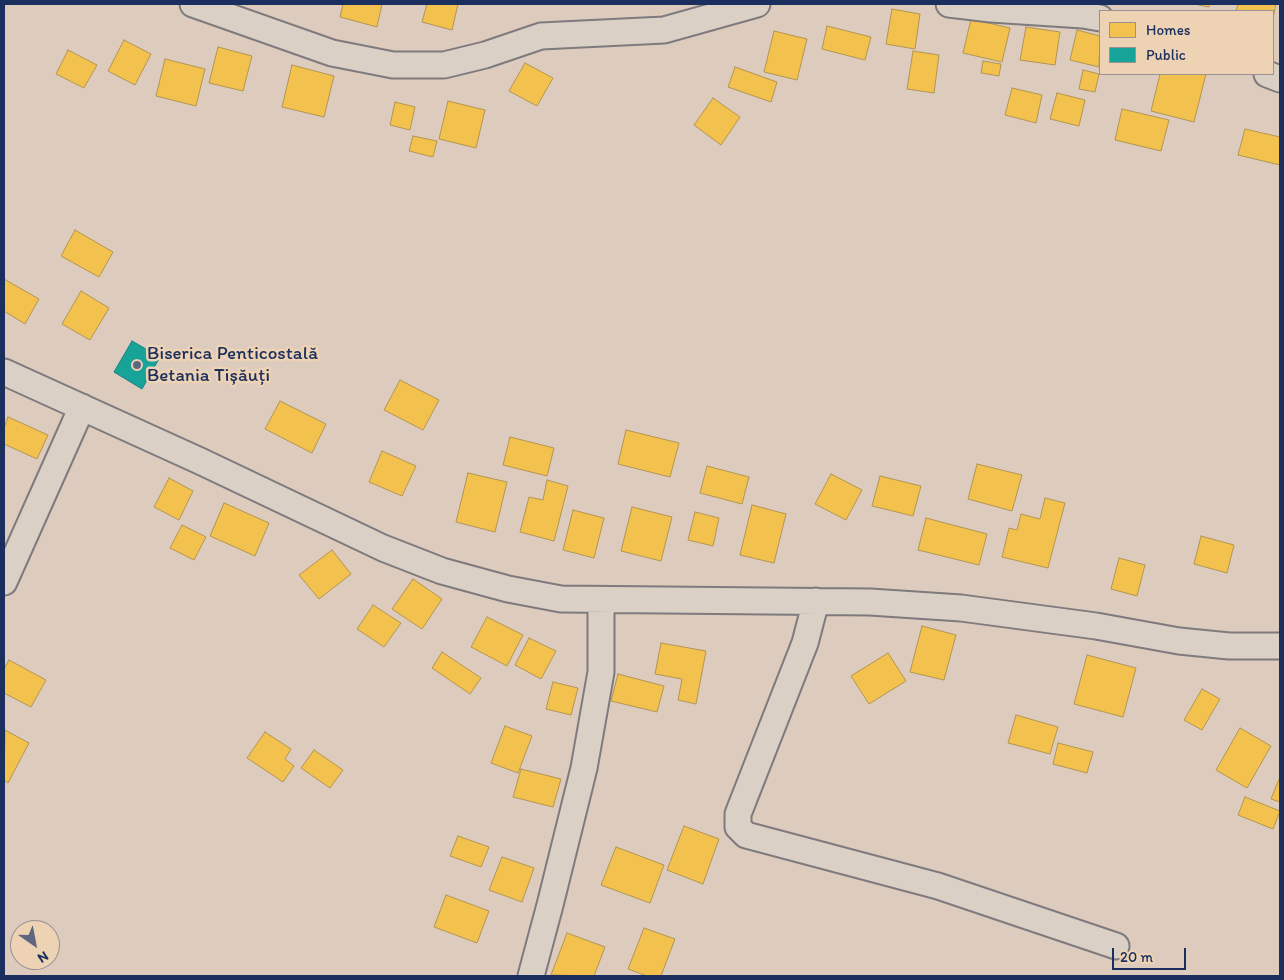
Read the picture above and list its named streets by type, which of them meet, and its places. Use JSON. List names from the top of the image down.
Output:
{
  "places": ["Biserica Penticostală Betania Tișăuți"],
  "legend": ["Homes", "Public"],
  "scale_bar": "20 m",
  "north": "bottom right"
}
